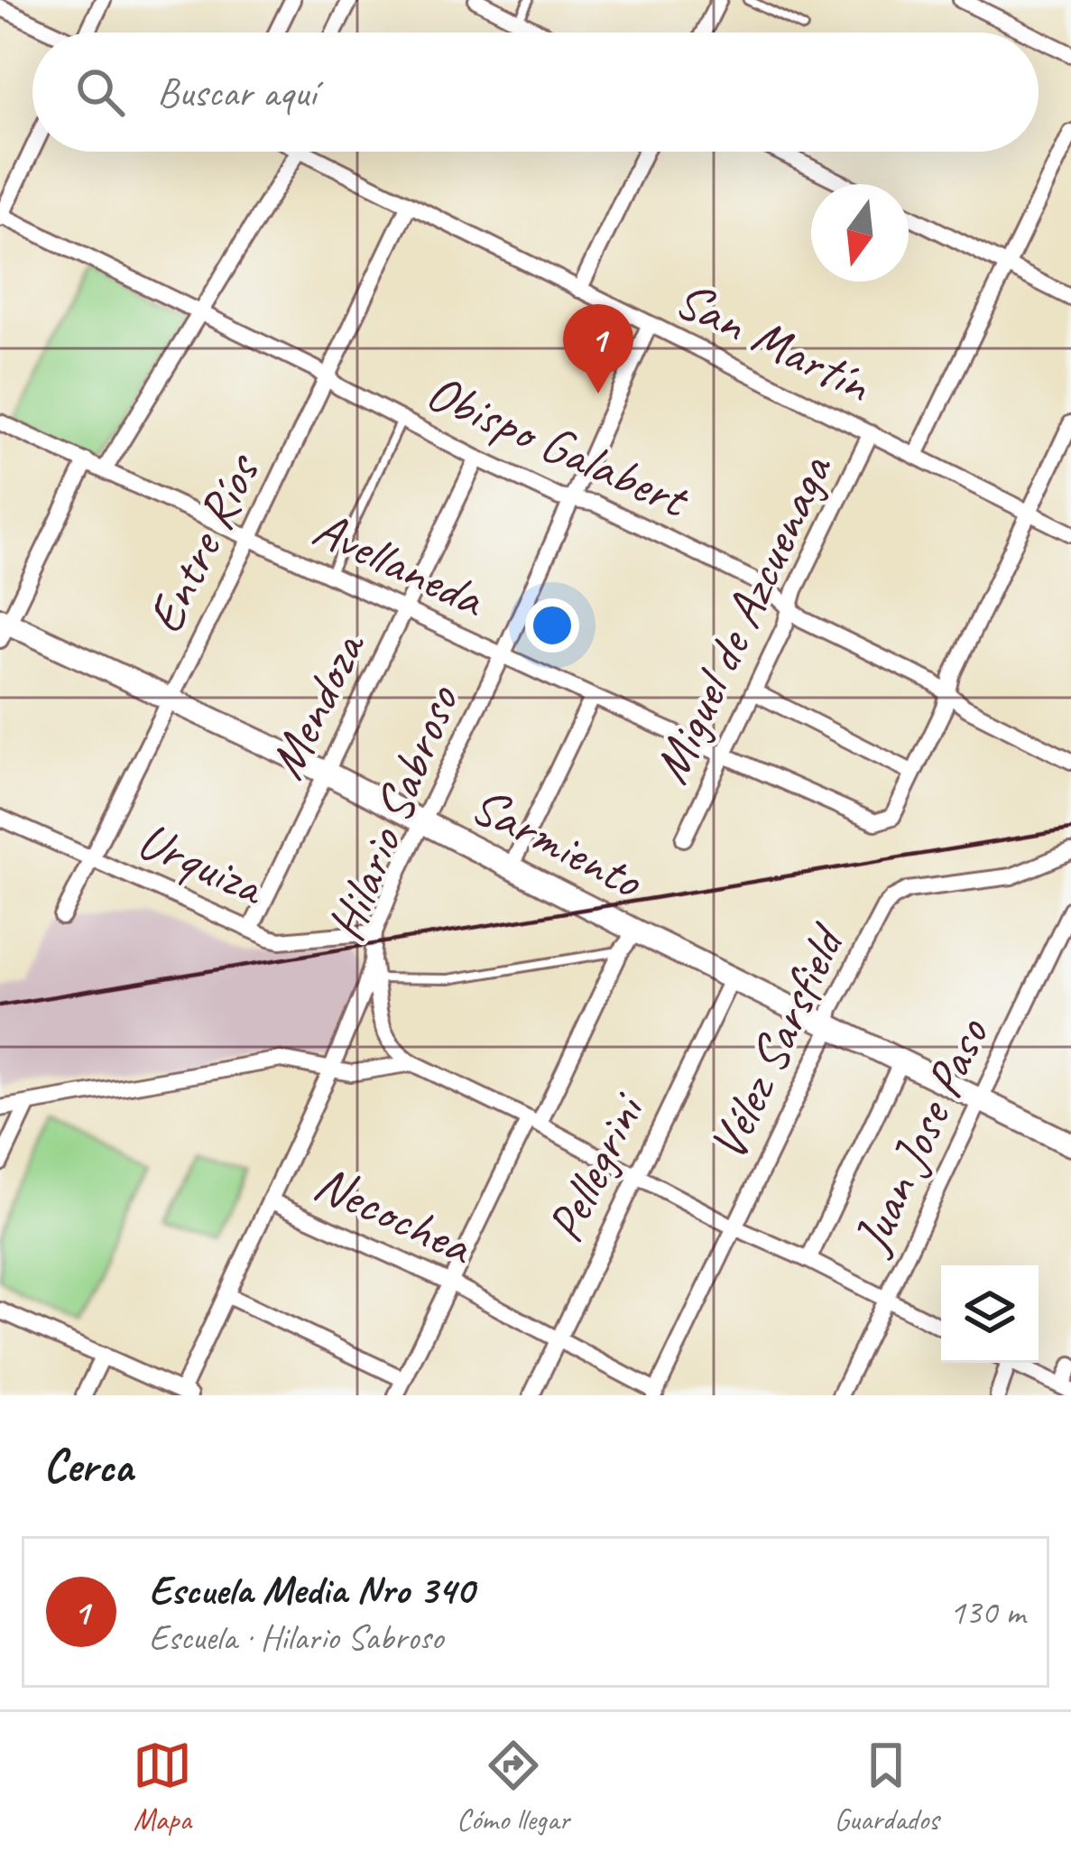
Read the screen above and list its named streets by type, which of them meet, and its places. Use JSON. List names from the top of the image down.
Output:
{
  "streets": {
    "street": [
      "San Martín",
      "Obispo Galabert",
      "Entre Ríos",
      "Avellaneda",
      "Miguel de Azcuenaga",
      "Mendoza",
      "Hilario Sabroso",
      "Sarmiento",
      "Urquiza",
      "Vélez Sarsfield",
      "Juan Jose Paso",
      "Pellegrini",
      "Necochea"
    ]
  },
  "crossings": [
    ["San Martín", "Entre Ríos"],
    ["San Martín", "Miguel de Azcuenaga"],
    ["San Martín", "Hilario Sabroso"],
    ["Obispo Galabert", "Entre Ríos"],
    ["Obispo Galabert", "Miguel de Azcuenaga"],
    ["Obispo Galabert", "Mendoza"],
    ["Obispo Galabert", "Hilario Sabroso"],
    ["Entre Ríos", "Avellaneda"],
    ["Entre Ríos", "Sarmiento"],
    ["Entre Ríos", "Urquiza"],
    ["Avellaneda", "Miguel de Azcuenaga"],
    ["Avellaneda", "Mendoza"],
    ["Avellaneda", "Hilario Sabroso"],
    ["Mendoza", "Sarmiento"],
    ["Mendoza", "Urquiza"],
    ["Hilario Sabroso", "Sarmiento"],
    ["Hilario Sabroso", "Urquiza"],
    ["Hilario Sabroso", "Necochea"],
    ["Sarmiento", "Vélez Sarsfield"],
    ["Sarmiento", "Juan Jose Paso"],
    ["Sarmiento", "Pellegrini"],
    ["Vélez Sarsfield", "Necochea"],
    ["Pellegrini", "Necochea"]
  ],
  "north": "bottom",
  "page": {
    "search": "Buscar aquí",
    "pins": "1",
    "heading": "Cerca",
    "list": [
      {
        "mark": "1",
        "name": "Escuela Media Nro 340",
        "note": "Escuela · Hilario Sabroso",
        "value": "130 m"
      }
    ],
    "nav": ["Mapa", "Cómo llegar", "Guardados"]
  }
}
